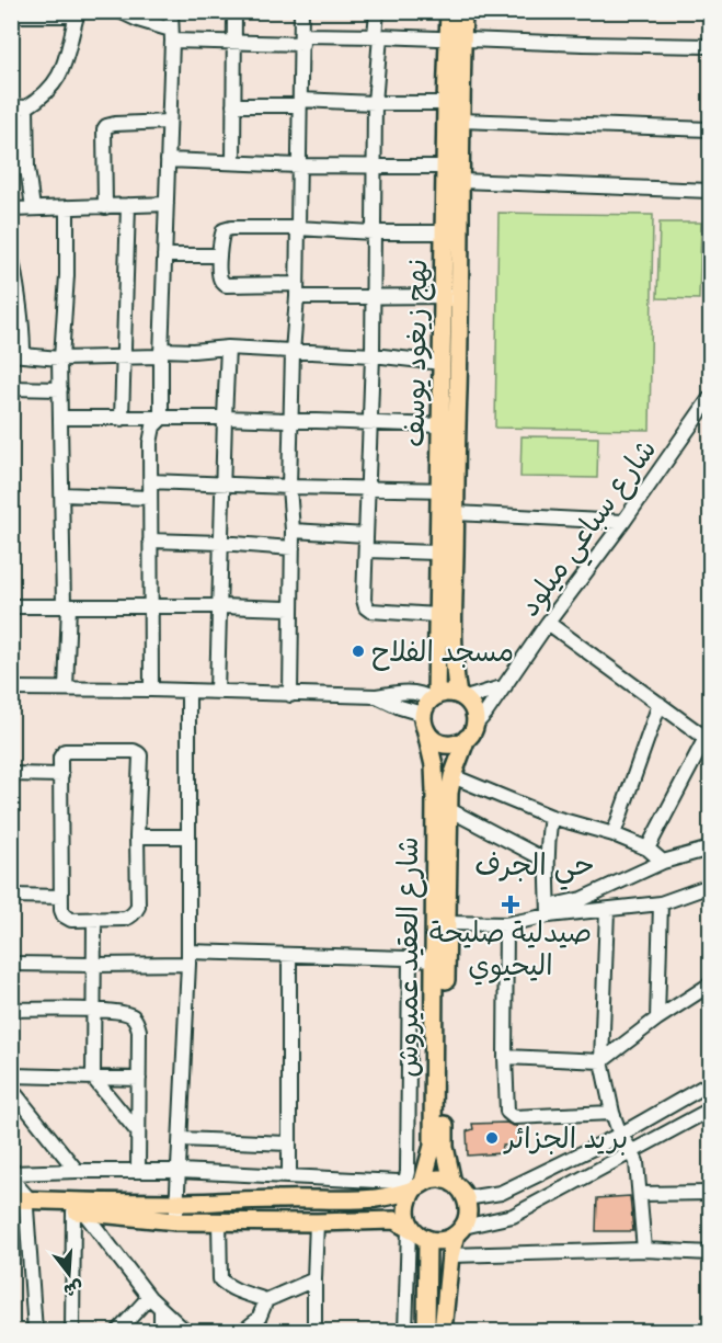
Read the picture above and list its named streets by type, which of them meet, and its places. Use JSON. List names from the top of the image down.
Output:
{
  "streets": {
    "main road": ["نهج زيغود يوسف", "شارع العقيد عميروش"],
    "street": ["شارع سباعي ميلود"]
  },
  "crossings": [
    ["نهج زيغود يوسف", "شارع سباعي ميلود"],
    ["نهج زيغود يوسف", "شارع العقيد عميروش"],
    ["شارع سباعي ميلود", "شارع العقيد عميروش"]
  ],
  "districts": ["حي الجرف"],
  "places": {
    "other": ["مسجد الفلاح", "بريد الجزائر"],
    "health": ["صيدلية صليحة اليحيوي"]
  },
  "north": "bottom"
}
